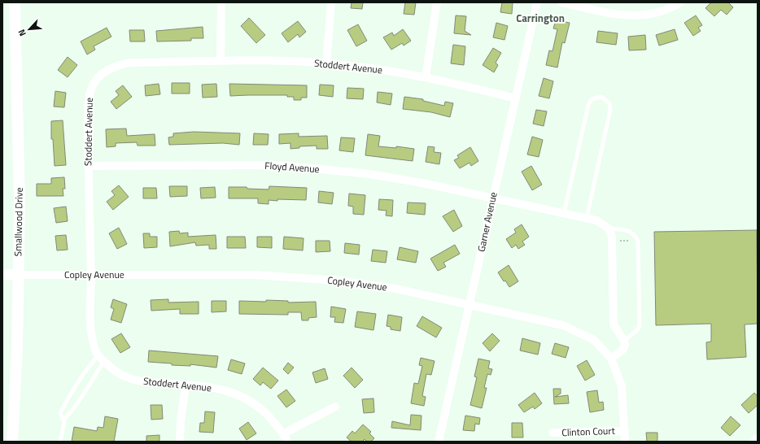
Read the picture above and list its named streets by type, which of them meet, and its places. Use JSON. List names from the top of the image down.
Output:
{
  "streets": {
    "main road": ["Smallwood Drive"],
    "street": [
      "Stoddert Avenue",
      "Floyd Avenue",
      "Garner Avenue",
      "Copley Avenue",
      "Clinton Court"
    ]
  },
  "crossings": [
    ["Stoddert Avenue", "Floyd Avenue"],
    ["Stoddert Avenue", "Garner Avenue"],
    ["Stoddert Avenue", "Copley Avenue"],
    ["Floyd Avenue", "Garner Avenue"],
    ["Smallwood Drive", "Copley Avenue"],
    ["Garner Avenue", "Copley Avenue"],
    ["Copley Avenue", "Clinton Court"]
  ],
  "districts": ["Carrington"],
  "north": "bottom left"
}
